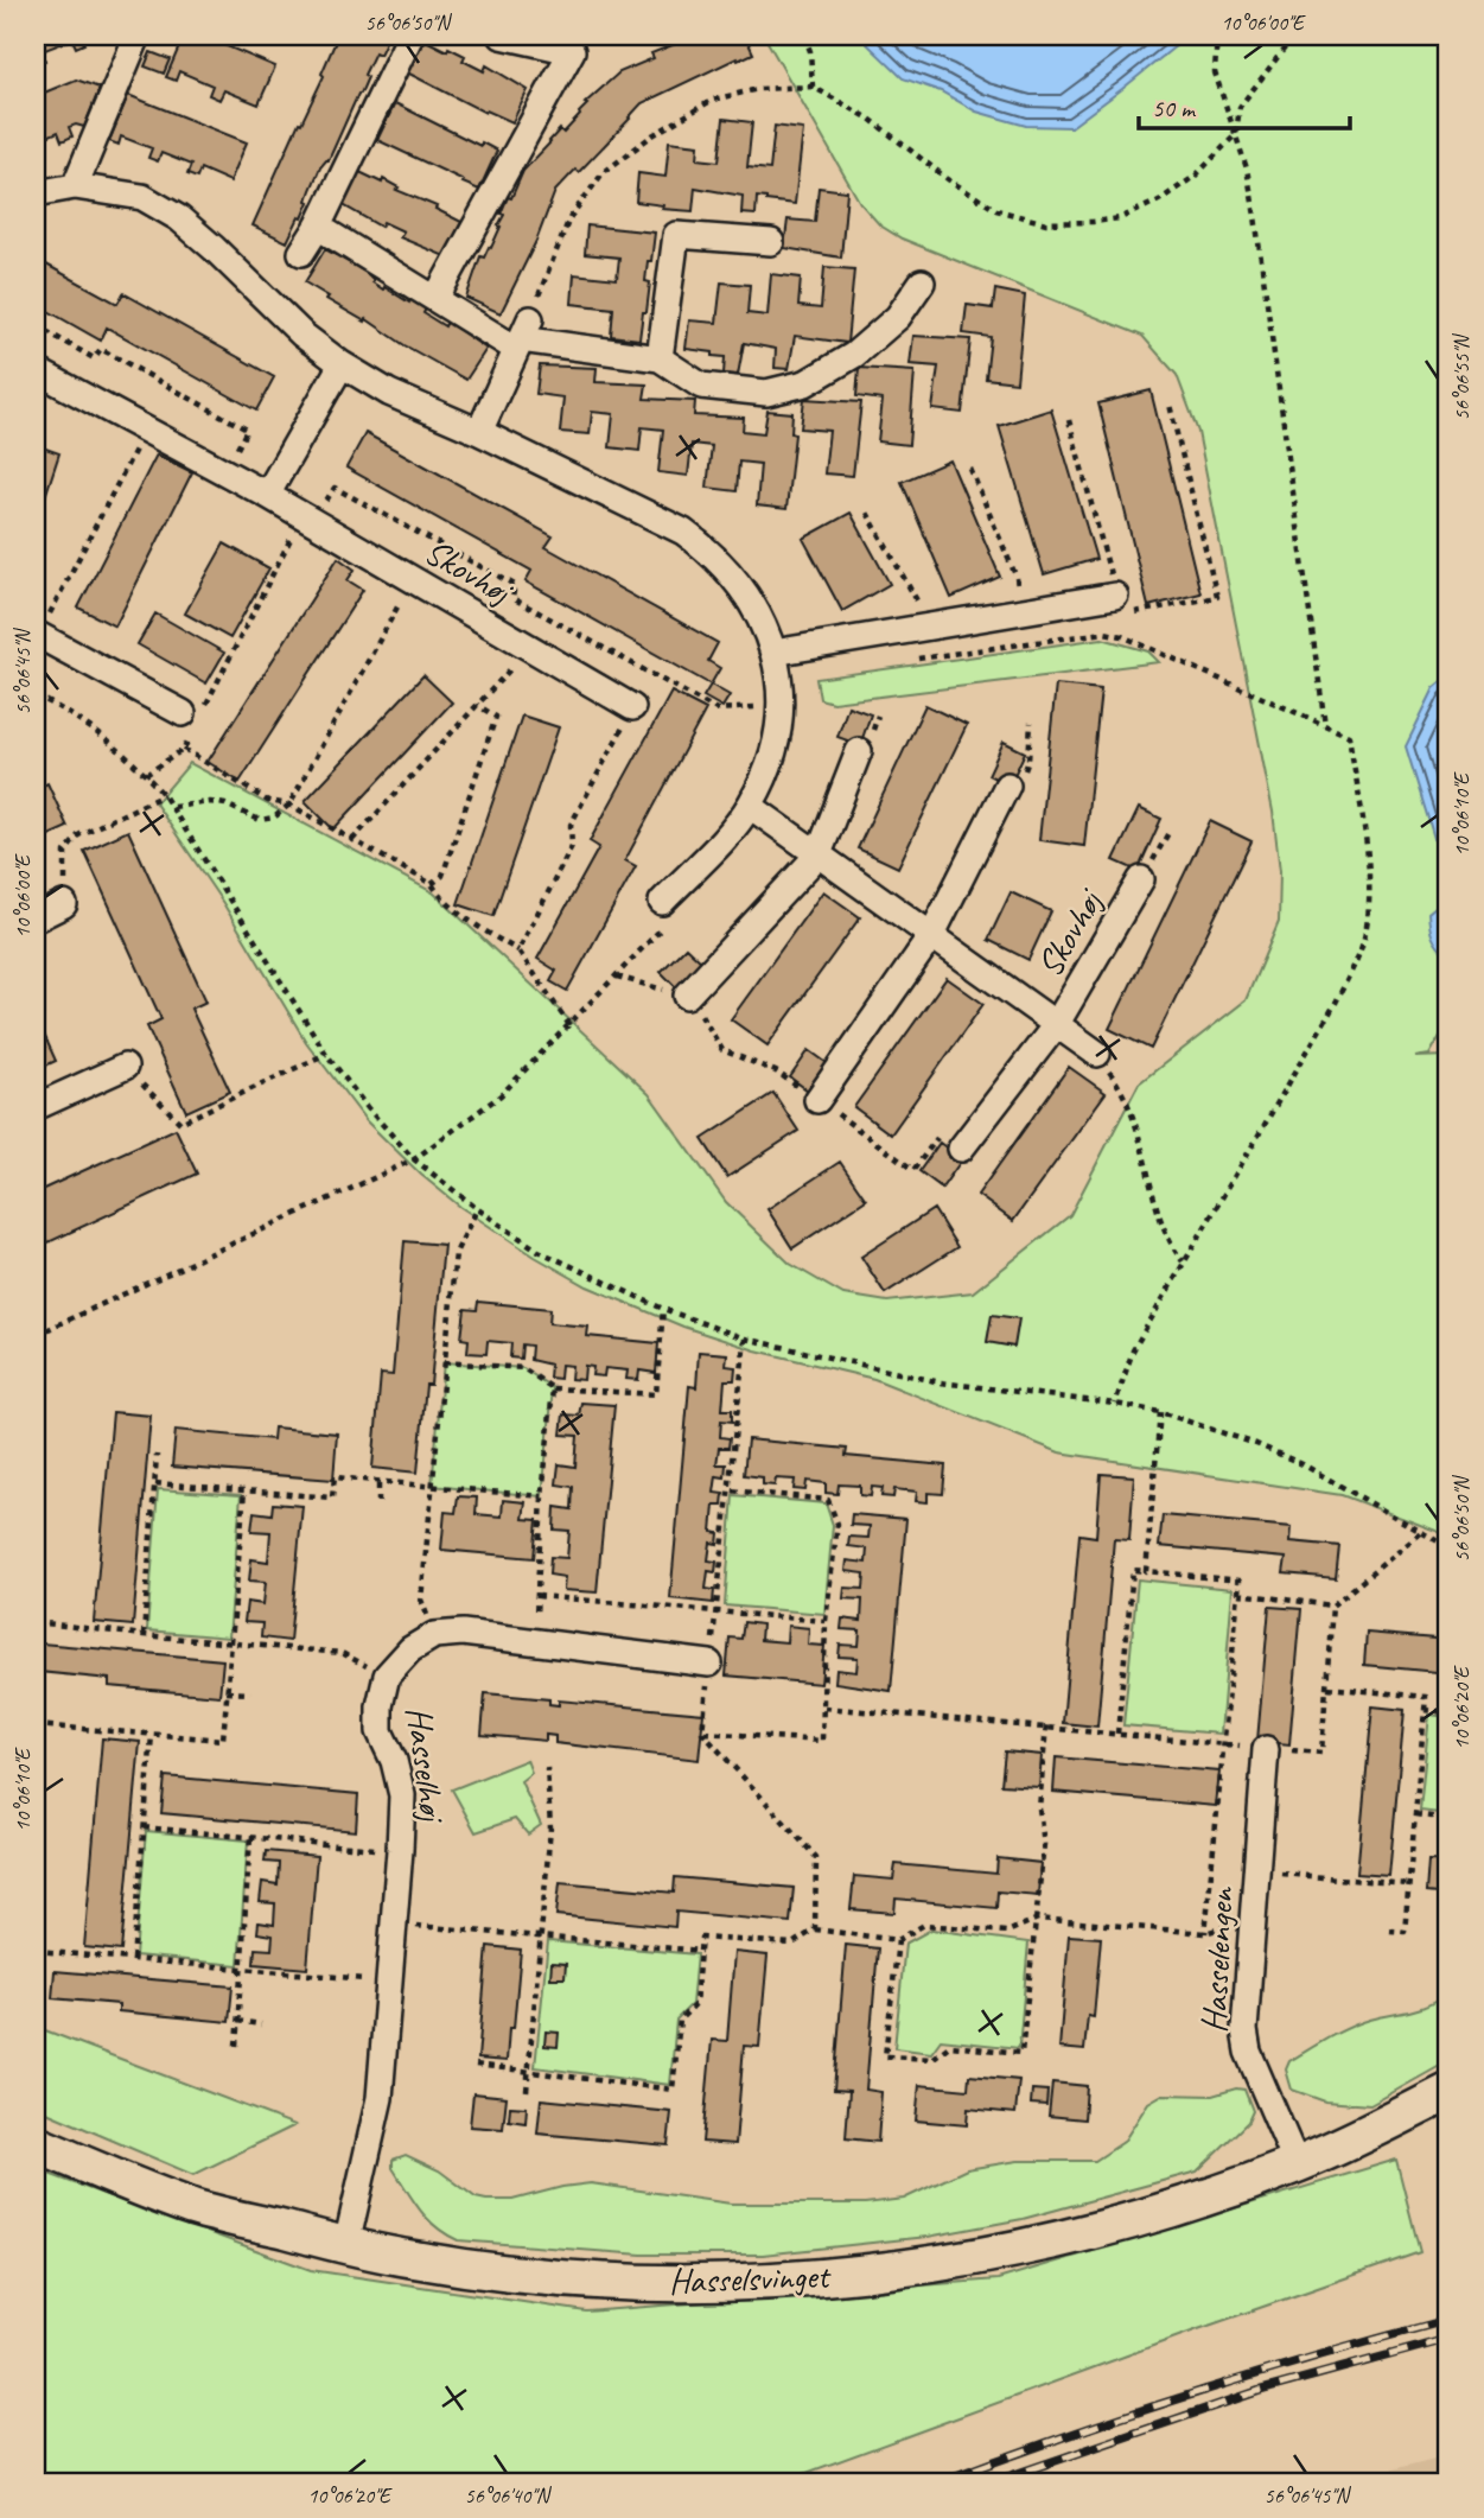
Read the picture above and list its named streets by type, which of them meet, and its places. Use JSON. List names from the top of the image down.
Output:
{
  "streets": {
    "street": [
      "Skovhøj",
      "Hasselhøj",
      "Hasselengen",
      "Hasselsvinget"
    ]
  },
  "crossings": [
    ["Hasselhøj", "Hasselsvinget"],
    ["Hasselengen", "Hasselsvinget"]
  ],
  "scale_bar": "50 m",
  "coordinates": [
    "56°06'50\"N",
    "10°06'00\"E",
    "56°06'55\"N",
    "56°06'45\"N",
    "10°06'10\"E",
    "10°06'20\"E",
    "56°06'40\"N"
  ]
}
